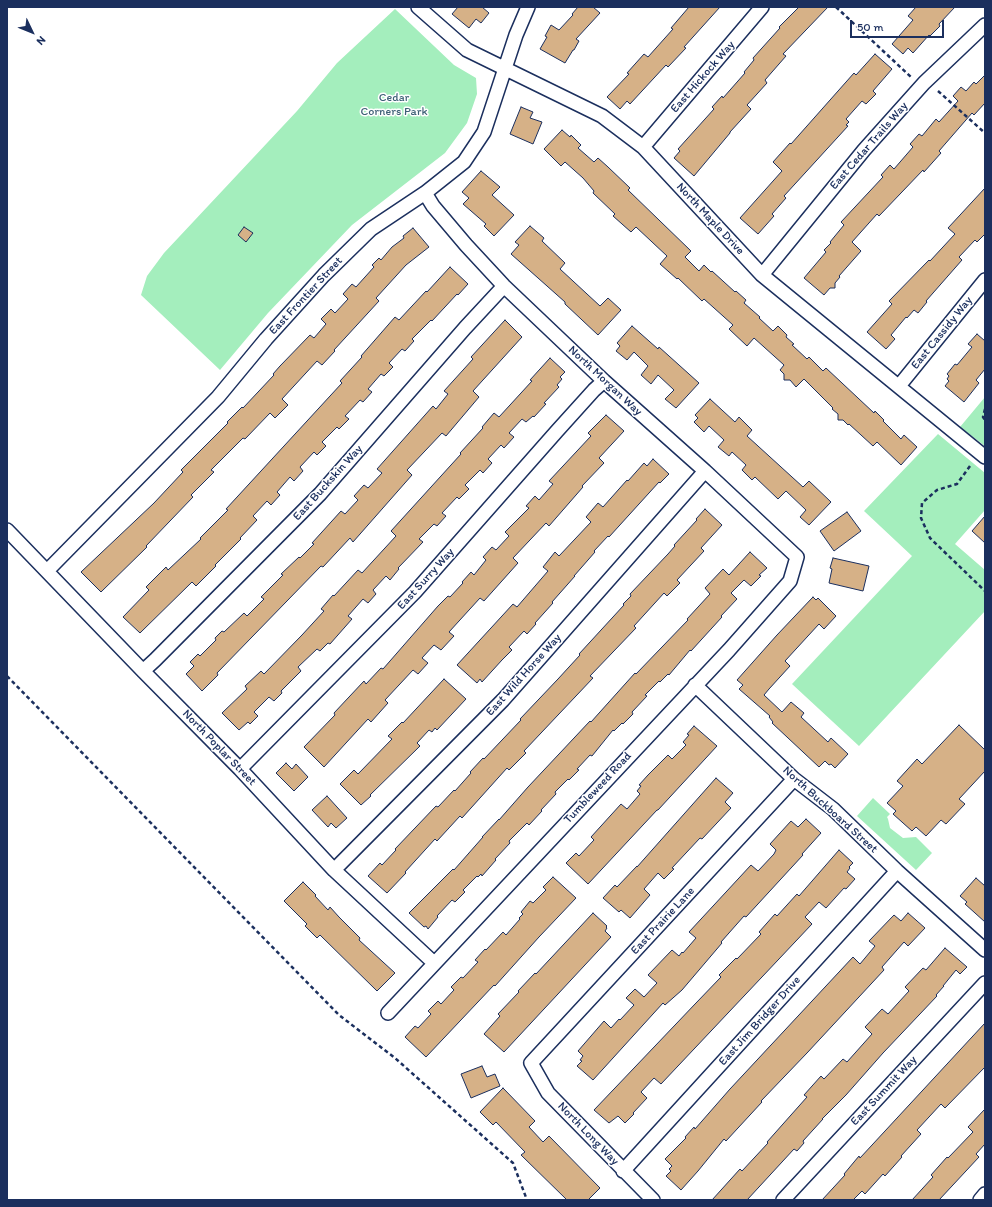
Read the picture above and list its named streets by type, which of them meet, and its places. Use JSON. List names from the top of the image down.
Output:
{
  "streets": {
    "street": [
      "East Hickock Way",
      "East Cedar Trails Way",
      "North Maple Drive",
      "East Frontier Street",
      "East Cassidy Way",
      "North Morgan Way",
      "East Buckskin Way",
      "East Surry Way",
      "East Wild Horse Way",
      "North Poplar Street",
      "Tumbleweed Road",
      "North Buckboard Street",
      "East Prairie Lane",
      "East Jim Bridger Drive",
      "East Summit Way",
      "North Long Way"
    ]
  },
  "crossings": [
    ["East Hickock Way", "North Maple Drive"],
    ["East Cedar Trails Way", "North Maple Drive"],
    ["North Maple Drive", "East Frontier Street"],
    ["North Maple Drive", "East Cassidy Way"],
    ["East Frontier Street", "North Morgan Way"],
    ["East Frontier Street", "North Poplar Street"],
    ["North Morgan Way", "East Buckskin Way"],
    ["North Morgan Way", "East Surry Way"],
    ["North Morgan Way", "East Wild Horse Way"],
    ["North Morgan Way", "Tumbleweed Road"],
    ["East Buckskin Way", "North Poplar Street"],
    ["East Surry Way", "North Poplar Street"],
    ["East Wild Horse Way", "North Poplar Street"],
    ["North Poplar Street", "Tumbleweed Road"],
    ["Tumbleweed Road", "North Buckboard Street"],
    ["North Buckboard Street", "East Prairie Lane"],
    ["North Buckboard Street", "East Jim Bridger Drive"],
    ["East Prairie Lane", "North Long Way"],
    ["East Jim Bridger Drive", "North Long Way"]
  ],
  "parks": ["Cedar Corners Park"],
  "scale_bar": "50 m",
  "north": "bottom right"
}
